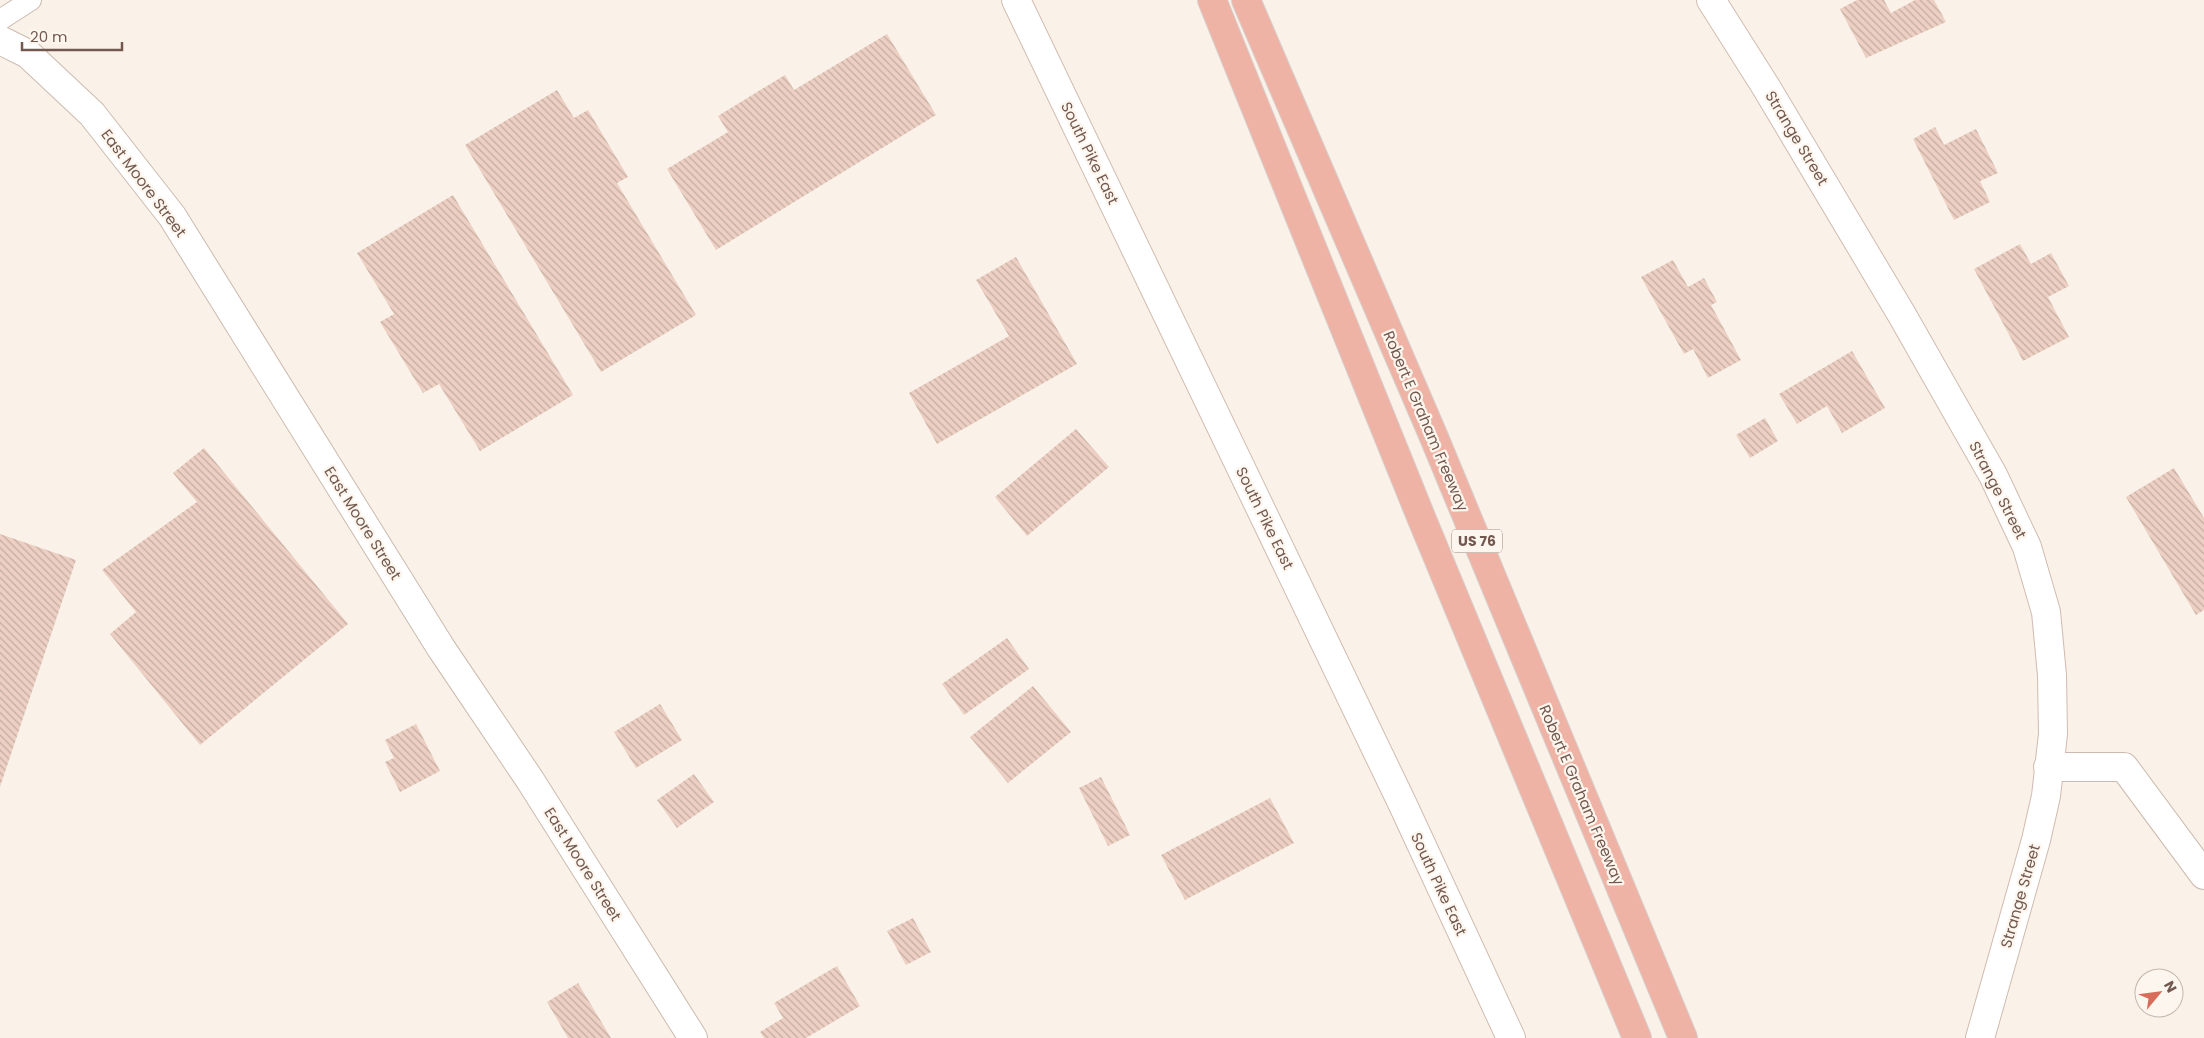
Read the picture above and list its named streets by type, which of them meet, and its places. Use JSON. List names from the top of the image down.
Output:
{
  "streets": {
    "highway": ["Robert E Graham Freeway", "US 76"],
    "street": ["Strange Street", "South Pike East", "East Moore Street"]
  },
  "scale_bar": "20 m",
  "north": "top right"
}
